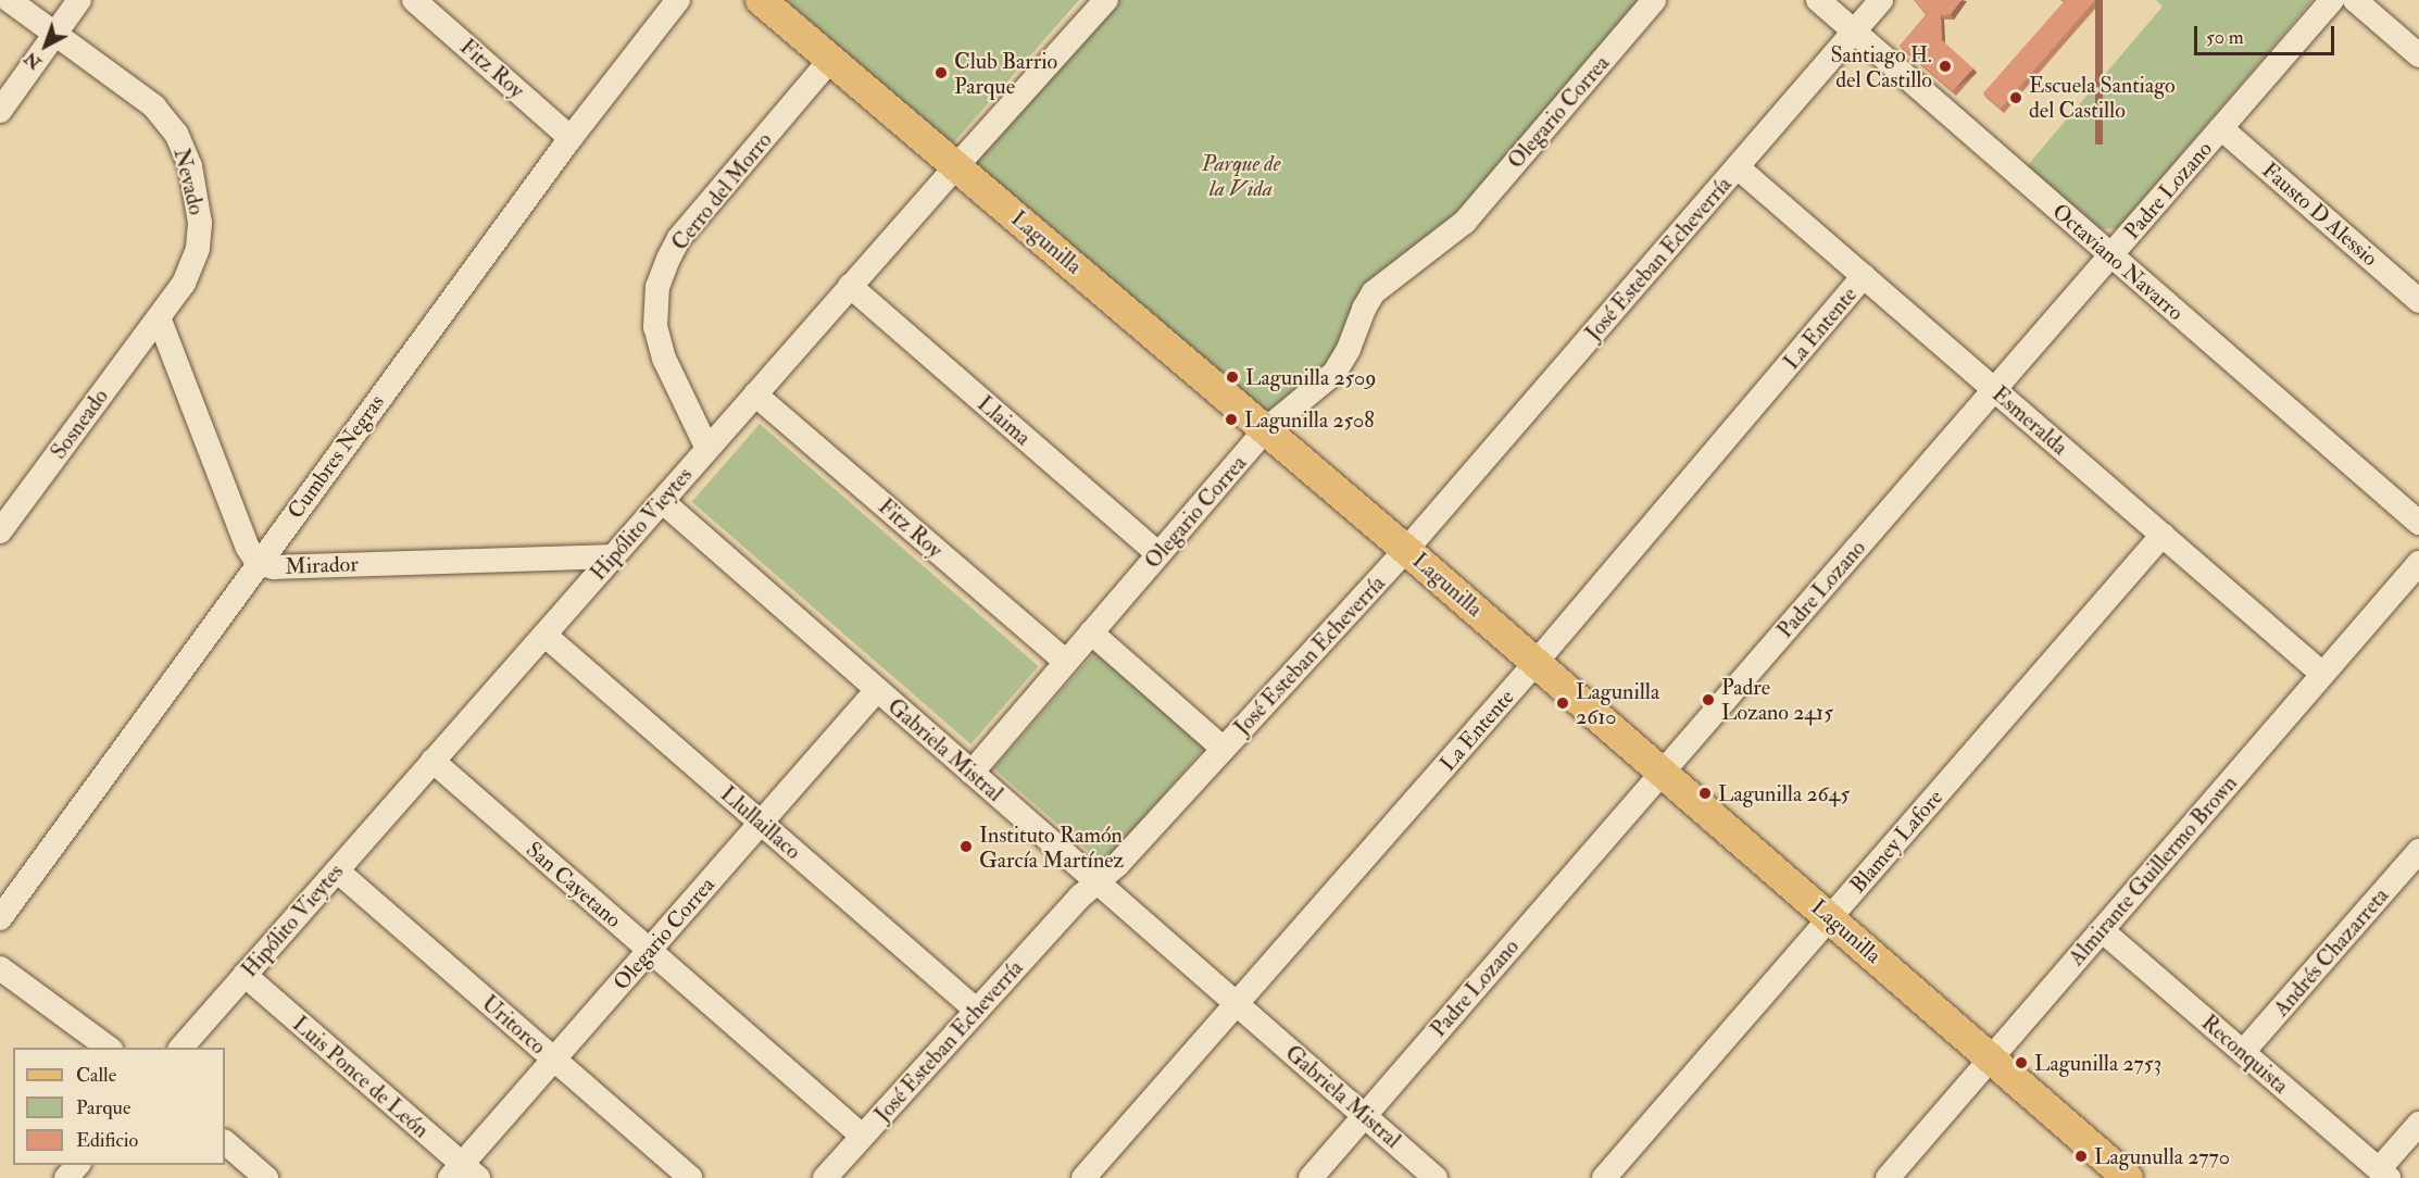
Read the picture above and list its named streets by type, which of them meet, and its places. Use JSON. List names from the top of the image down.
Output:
{
  "streets": {
    "main road": ["Lagunilla"],
    "street": [
      "Fitz Roy",
      "Olegario Correa",
      "Nevado",
      "Padre Lozano",
      "Cerro del Morro",
      "Fausto D Alessio",
      "José Esteban Echeverría",
      "Octaviano Navarro",
      "La Entente",
      "Llaima",
      "Esmeralda",
      "Sosneado",
      "Cumbres Negras",
      "Hipólito Vieytes",
      "Mirador",
      "Gabriela Mistral",
      "Llullaillaco",
      "Blamey Lafore",
      "Almirante Guillermo Brown",
      "San Cayetano",
      "Andrés Chazarreta",
      "Uritorco",
      "Reconquista",
      "Luis Ponce de León"
    ]
  },
  "crossings": [
    ["Fitz Roy", "Olegario Correa"],
    ["Fitz Roy", "Cumbres Negras"],
    ["Fitz Roy", "Hipólito Vieytes"],
    ["Olegario Correa", "Lagunilla"],
    ["Olegario Correa", "Llaima"],
    ["Olegario Correa", "Gabriela Mistral"],
    ["Olegario Correa", "Llullaillaco"],
    ["Olegario Correa", "San Cayetano"],
    ["Olegario Correa", "Uritorco"],
    ["Olegario Correa", "Luis Ponce de León"],
    ["Nevado", "Sosneado"],
    ["Nevado", "Mirador"],
    ["Padre Lozano", "Fausto D Alessio"],
    ["Padre Lozano", "Lagunilla"],
    ["Padre Lozano", "Octaviano Navarro"],
    ["Padre Lozano", "Esmeralda"],
    ["Padre Lozano", "Gabriela Mistral"],
    ["Cerro del Morro", "Lagunilla"],
    ["Cerro del Morro", "Hipólito Vieytes"],
    ["Lagunilla", "José Esteban Echeverría"],
    ["Lagunilla", "La Entente"],
    ["Lagunilla", "Hipólito Vieytes"],
    ["Lagunilla", "Blamey Lafore"],
    ["Lagunilla", "Almirante Guillermo Brown"],
    ["José Esteban Echeverría", "Octaviano Navarro"],
    ["José Esteban Echeverría", "Esmeralda"],
    ["José Esteban Echeverría", "Gabriela Mistral"],
    ["José Esteban Echeverría", "Llullaillaco"],
    ["José Esteban Echeverría", "San Cayetano"],
    ["La Entente", "Esmeralda"],
    ["La Entente", "Gabriela Mistral"],
    ["Llaima", "Hipólito Vieytes"],
    ["Esmeralda", "Blamey Lafore"],
    ["Esmeralda", "Almirante Guillermo Brown"],
    ["Sosneado", "Mirador"],
    ["Cumbres Negras", "Mirador"],
    ["Hipólito Vieytes", "Mirador"],
    ["Hipólito Vieytes", "Gabriela Mistral"],
    ["Hipólito Vieytes", "Llullaillaco"],
    ["Hipólito Vieytes", "San Cayetano"],
    ["Hipólito Vieytes", "Uritorco"],
    ["Hipólito Vieytes", "Luis Ponce de León"],
    ["Almirante Guillermo Brown", "Reconquista"],
    ["Andrés Chazarreta", "Reconquista"]
  ],
  "parks": ["Parque de la Vida"],
  "places": [
    "Santiago H. del Castillo",
    "Club Barrio Parque",
    "Escuela Santiago del Castillo",
    "Lagunilla 2509",
    "Lagunilla 2508",
    "Padre Lozano 2415",
    "Lagunilla 2610",
    "Lagunilla 2645",
    "Instituto Ramón García Martínez",
    "Lagunilla 2753",
    "Lagunulla 2770"
  ],
  "legend": ["Calle", "Parque", "Edificio"],
  "scale_bar": "50 m",
  "north": "bottom left"
}
